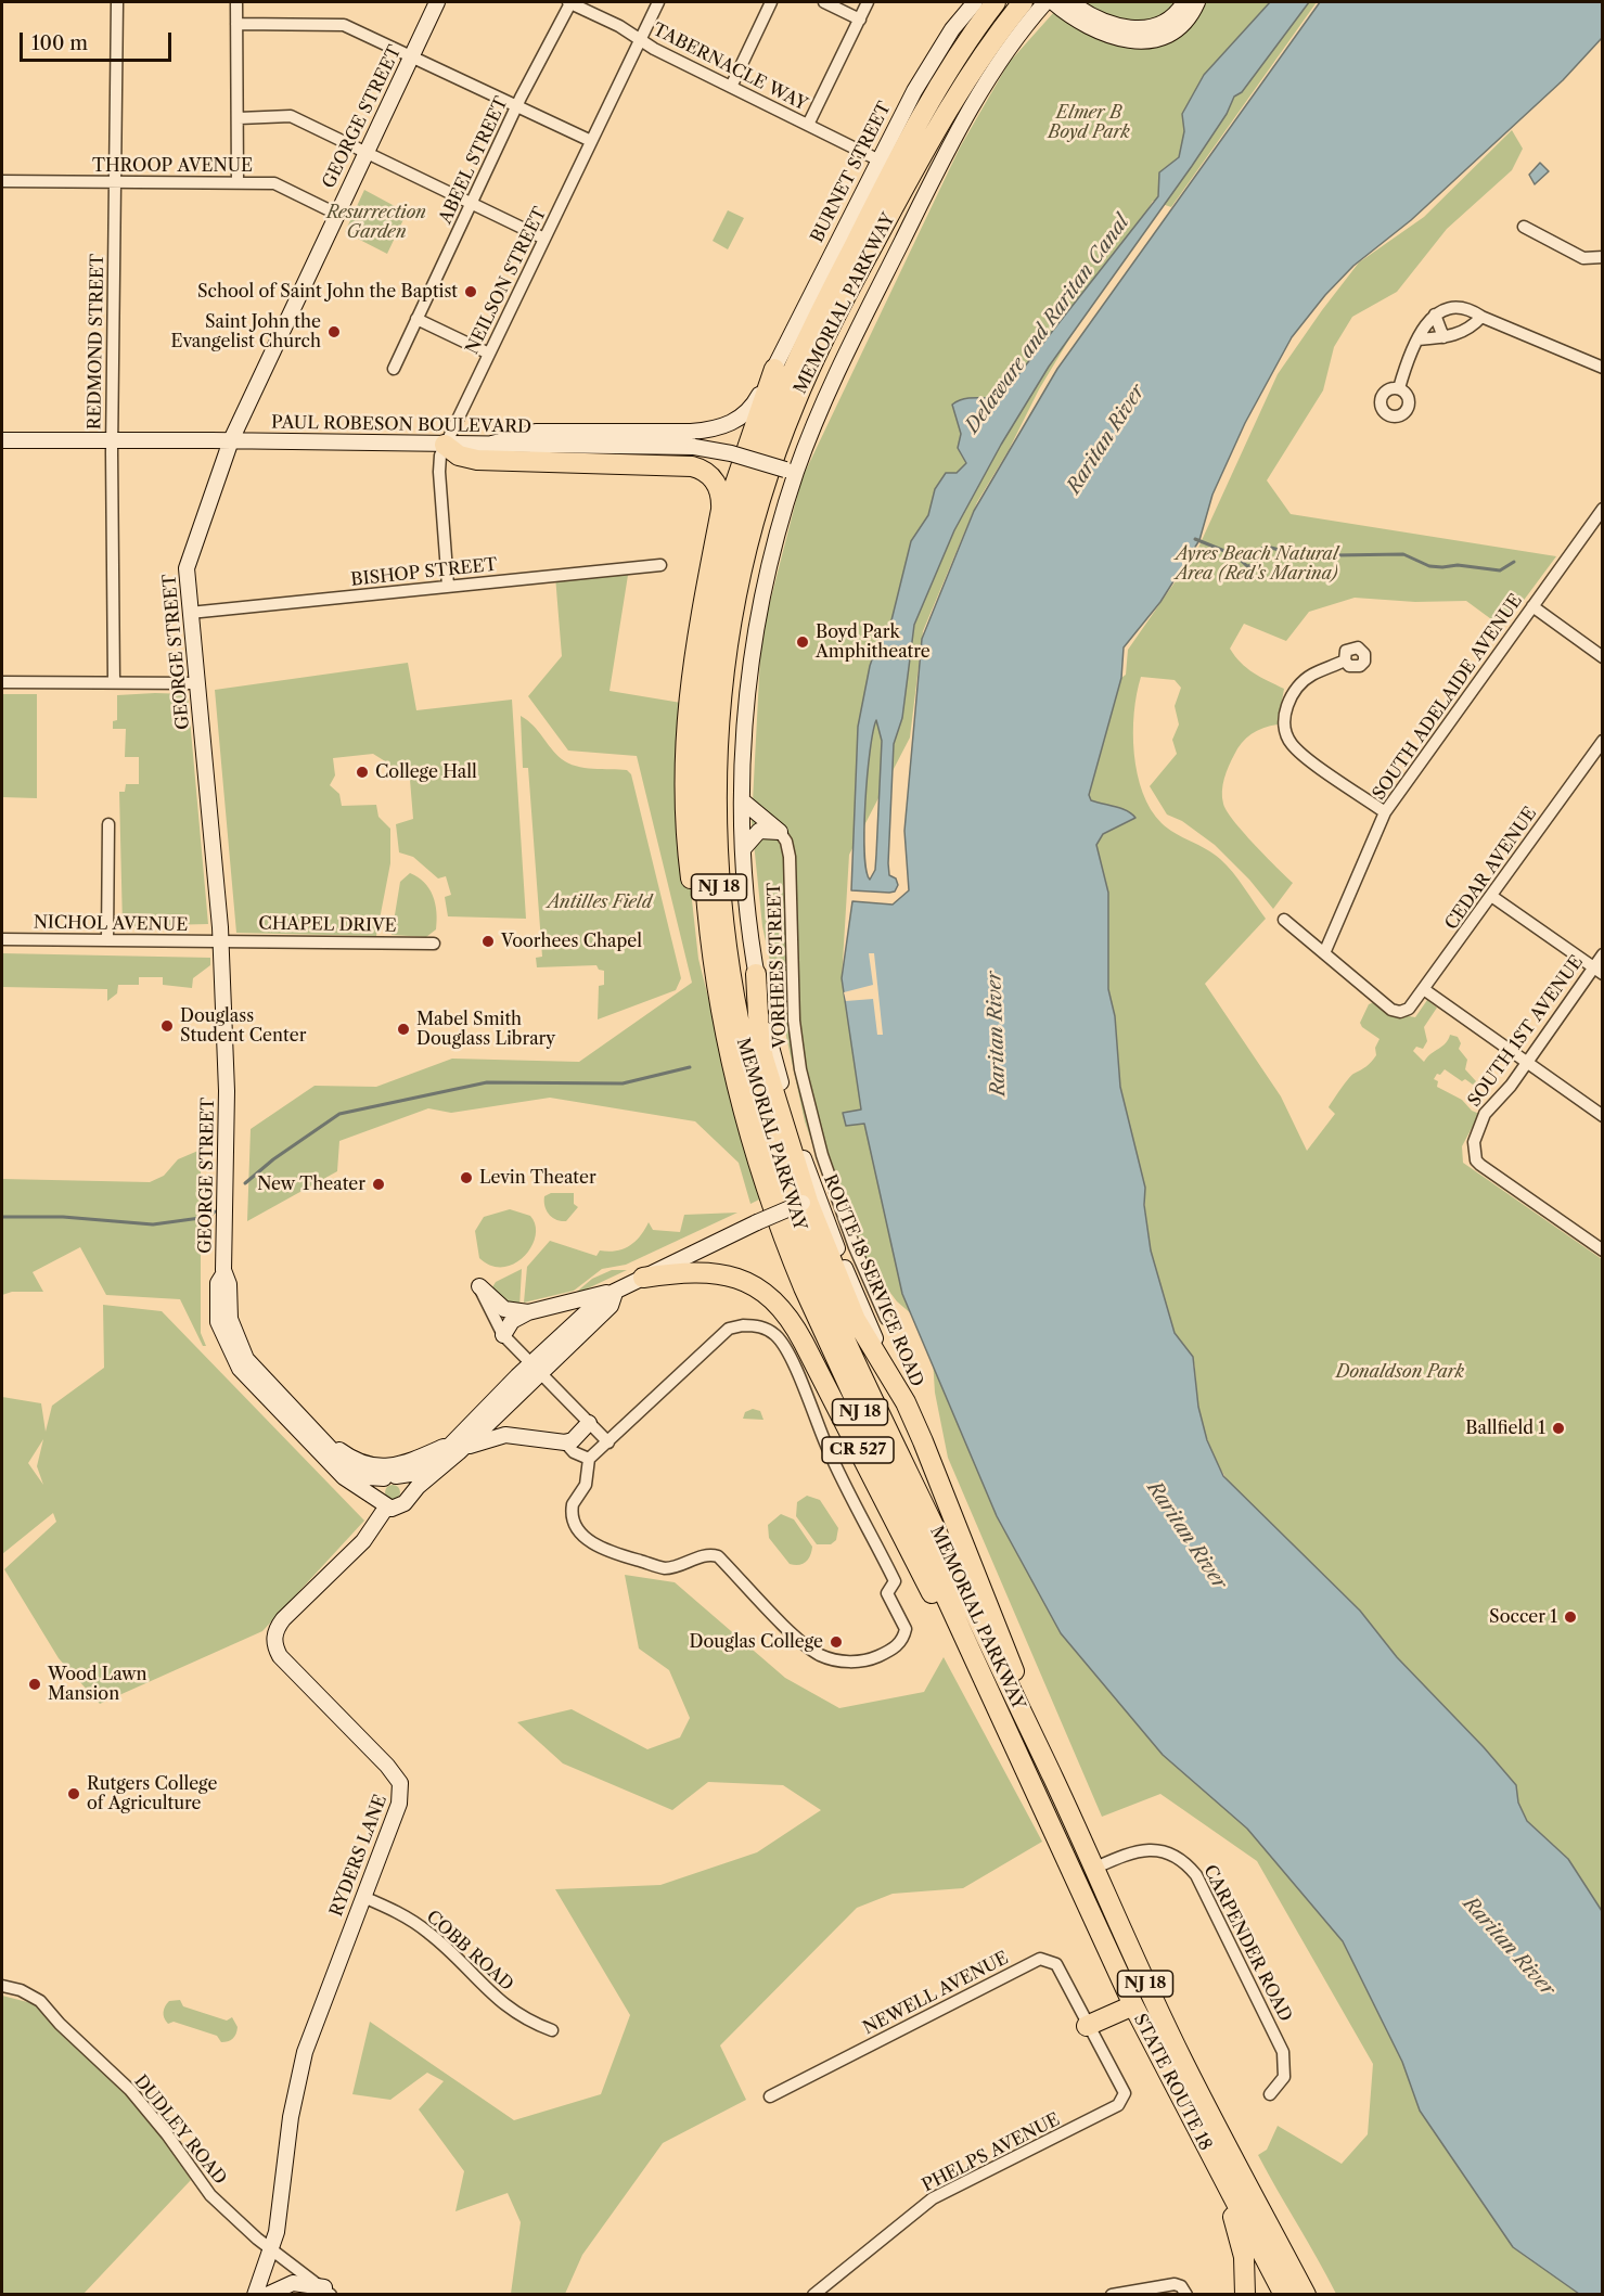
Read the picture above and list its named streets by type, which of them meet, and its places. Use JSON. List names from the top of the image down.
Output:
{
  "streets": {
    "highway": [
      "MEMORIAL PARKWAY",
      "NJ 18",
      "CR 527",
      "STATE ROUTE 18"
    ],
    "main road": [
      "GEORGE STREET",
      "BURNET STREET",
      "PAUL ROBESON BOULEVARD",
      "ROUTE 18 SERVICE ROAD",
      "RYDERS LANE"
    ],
    "street": [
      "TABERNACLE WAY",
      "ABEEL STREET",
      "THROOP AVENUE",
      "NEILSON STREET",
      "REDMOND STREET",
      "BISHOP STREET",
      "SOUTH ADELAIDE AVENUE",
      "CEDAR AVENUE",
      "NICHOL AVENUE",
      "CHAPEL DRIVE",
      "VORHEES STREET",
      "SOUTH 1ST AVENUE",
      "CARPENDER ROAD",
      "COBB ROAD",
      "NEWELL AVENUE",
      "DUDLEY ROAD",
      "PHELPS AVENUE"
    ]
  },
  "crossings": [
    ["TABERNACLE WAY", "ABEEL STREET"],
    ["TABERNACLE WAY", "BURNET STREET"],
    ["TABERNACLE WAY", "NEILSON STREET"],
    ["GEORGE STREET", "THROOP AVENUE"],
    ["GEORGE STREET", "PAUL ROBESON BOULEVARD"],
    ["GEORGE STREET", "BISHOP STREET"],
    ["GEORGE STREET", "NICHOL AVENUE"],
    ["GEORGE STREET", "CHAPEL DRIVE"],
    ["GEORGE STREET", "RYDERS LANE"],
    ["THROOP AVENUE", "REDMOND STREET"],
    ["BURNET STREET", "PAUL ROBESON BOULEVARD"],
    ["NEILSON STREET", "PAUL ROBESON BOULEVARD"],
    ["NEILSON STREET", "BISHOP STREET"],
    ["MEMORIAL PARKWAY", "CR 527"],
    ["MEMORIAL PARKWAY", "STATE ROUTE 18"],
    ["REDMOND STREET", "PAUL ROBESON BOULEVARD"],
    ["PAUL ROBESON BOULEVARD", "ROUTE 18 SERVICE ROAD"],
    ["SOUTH ADELAIDE AVENUE", "CEDAR AVENUE"],
    ["NICHOL AVENUE", "CHAPEL DRIVE"],
    ["ROUTE 18 SERVICE ROAD", "CR 527"],
    ["CR 527", "STATE ROUTE 18"],
    ["RYDERS LANE", "COBB ROAD"],
    ["RYDERS LANE", "DUDLEY ROAD"],
    ["CARPENDER ROAD", "STATE ROUTE 18"],
    ["NEWELL AVENUE", "PHELPS AVENUE"]
  ],
  "water": ["Delaware and Raritan Canal", "Raritan River"],
  "parks": [
    "Elmer B Boyd Park",
    "Resurrection Garden",
    "Ayres Beach Natural Area (Red's Marina)",
    "Antilles Field",
    "Donaldson Park"
  ],
  "places": [
    "School of Saint John the Baptist",
    "Saint John the Evangelist Church",
    "Boyd Park Amphitheatre",
    "College Hall",
    "Voorhees Chapel",
    "Douglass Student Center",
    "Mabel Smith Douglass Library",
    "Levin Theater",
    "New Theater",
    "Ballfield 1",
    "Soccer 1",
    "Douglas College",
    "Wood Lawn Mansion",
    "Rutgers College of Agriculture"
  ],
  "scale_bar": "100 m"
}
